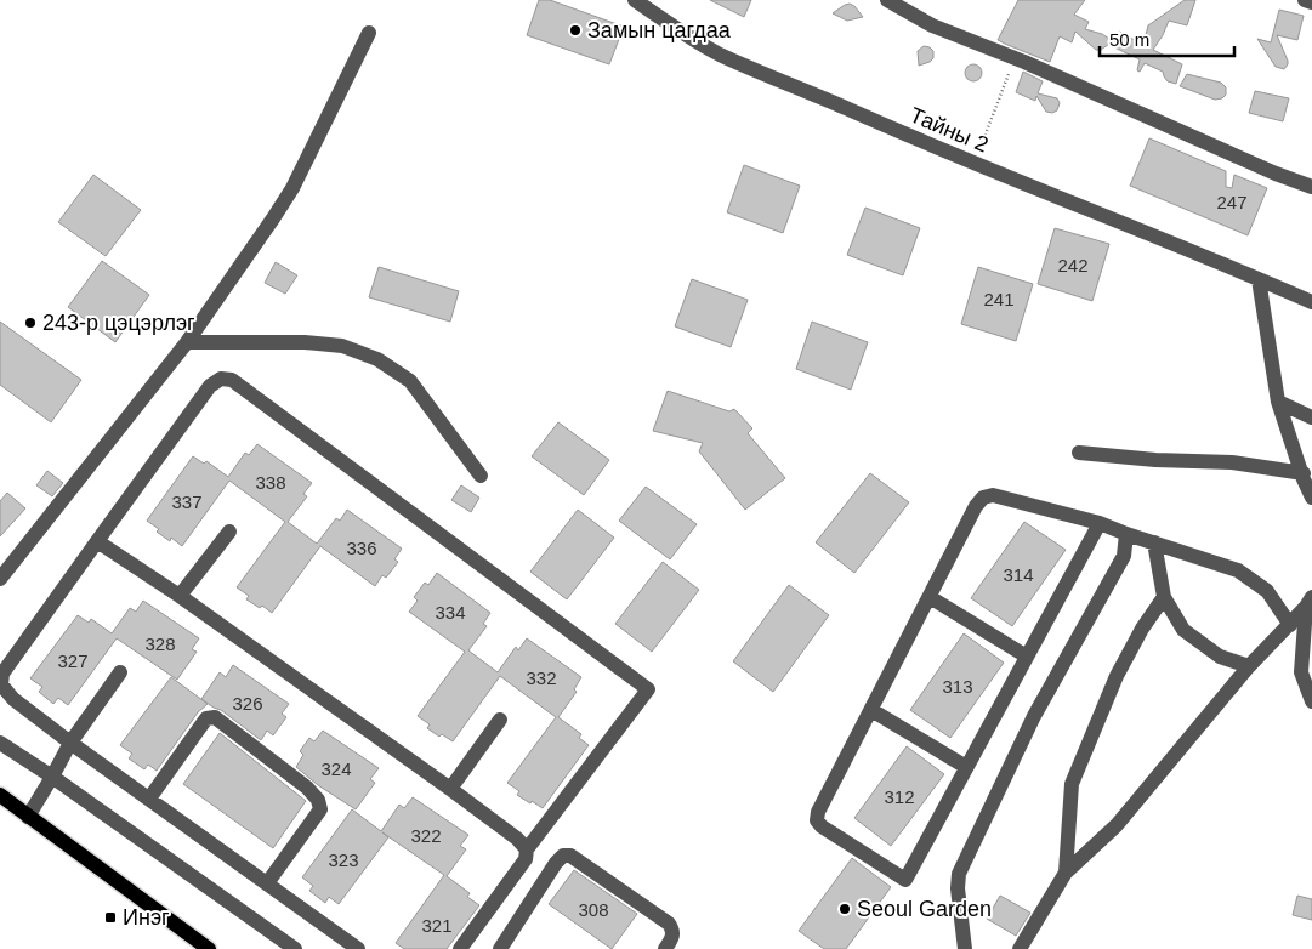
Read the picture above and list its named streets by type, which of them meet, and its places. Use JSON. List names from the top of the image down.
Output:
{
  "streets": {
    "street": ["Тайны 2"]
  },
  "places": {
    "other": ["Замын цагдаа", "243-р цэцэрлэг", "Seoul Garden"],
    "transit": ["Инэг"]
  },
  "house_numbers": [
    "247",
    "242",
    "241",
    "338",
    "337",
    "336",
    "314",
    "334",
    "328",
    "327",
    "332",
    "313",
    "326",
    "324",
    "312",
    "322",
    "323",
    "308",
    "321"
  ],
  "scale_bar": "50 m"
}
